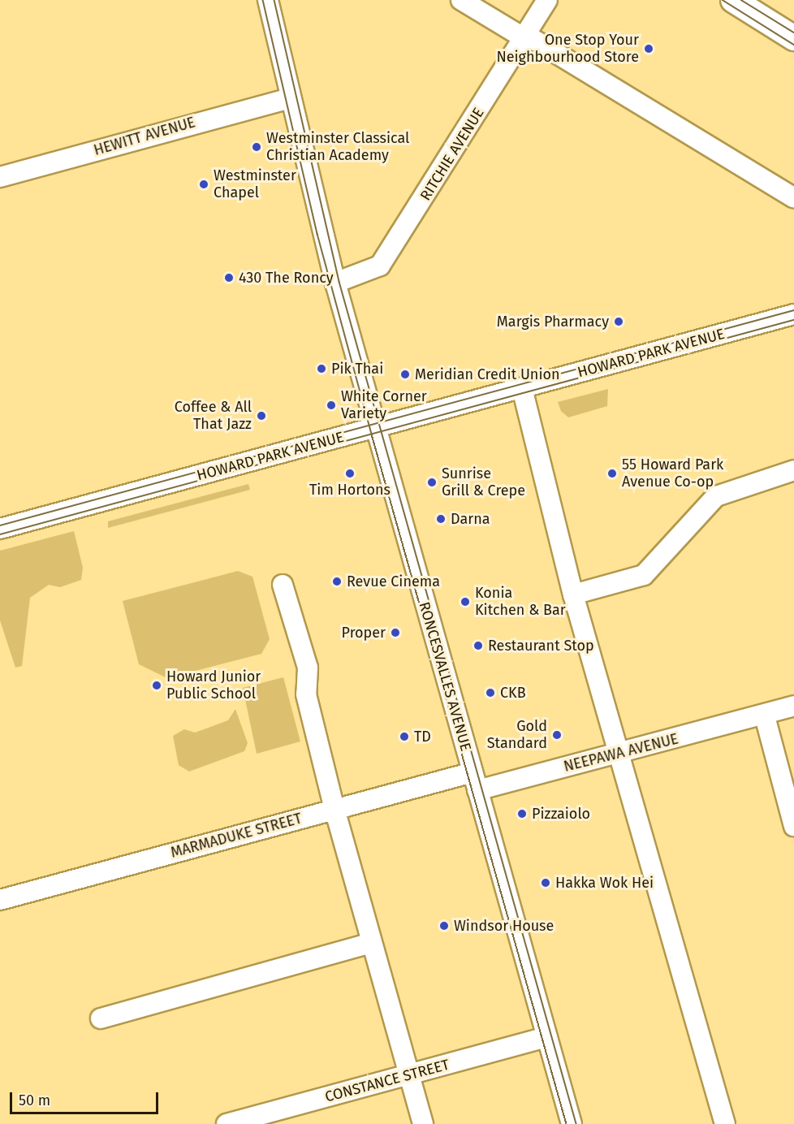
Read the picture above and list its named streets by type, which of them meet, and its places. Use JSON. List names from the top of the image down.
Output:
{
  "streets": {
    "street": [
      "HEWITT AVENUE",
      "RITCHIE AVENUE",
      "HOWARD PARK AVENUE",
      "RONCESVALLES AVENUE",
      "NEEPAWA AVENUE",
      "MARMADUKE STREET",
      "CONSTANCE STREET"
    ]
  },
  "crossings": [
    ["HEWITT AVENUE", "RONCESVALLES AVENUE"],
    ["RITCHIE AVENUE", "RONCESVALLES AVENUE"],
    ["HOWARD PARK AVENUE", "RONCESVALLES AVENUE"],
    ["RONCESVALLES AVENUE", "NEEPAWA AVENUE"],
    ["RONCESVALLES AVENUE", "MARMADUKE STREET"],
    ["RONCESVALLES AVENUE", "CONSTANCE STREET"],
    ["NEEPAWA AVENUE", "MARMADUKE STREET"]
  ],
  "places": [
    "One Stop Your Neighbourhood Store",
    "Westminster Classical Christian Academy",
    "Westminster Chapel",
    "430 The Roncy",
    "Margis Pharmacy",
    "Pik Thai",
    "Meridian Credit Union",
    "White Corner Variety",
    "Coffee & All That Jazz",
    "Tim Hortons",
    "55 Howard Park Avenue Co-op",
    "Sunrise Grill & Crepe",
    "Darna",
    "Revue Cinema",
    "Konia Kitchen & Bar",
    "Proper",
    "Restaurant Stop",
    "Howard Junior Public School",
    "CKB",
    "Gold Standard",
    "TD",
    "Pizzaiolo",
    "Hakka Wok Hei",
    "Windsor House"
  ],
  "scale_bar": "50 m"
}
